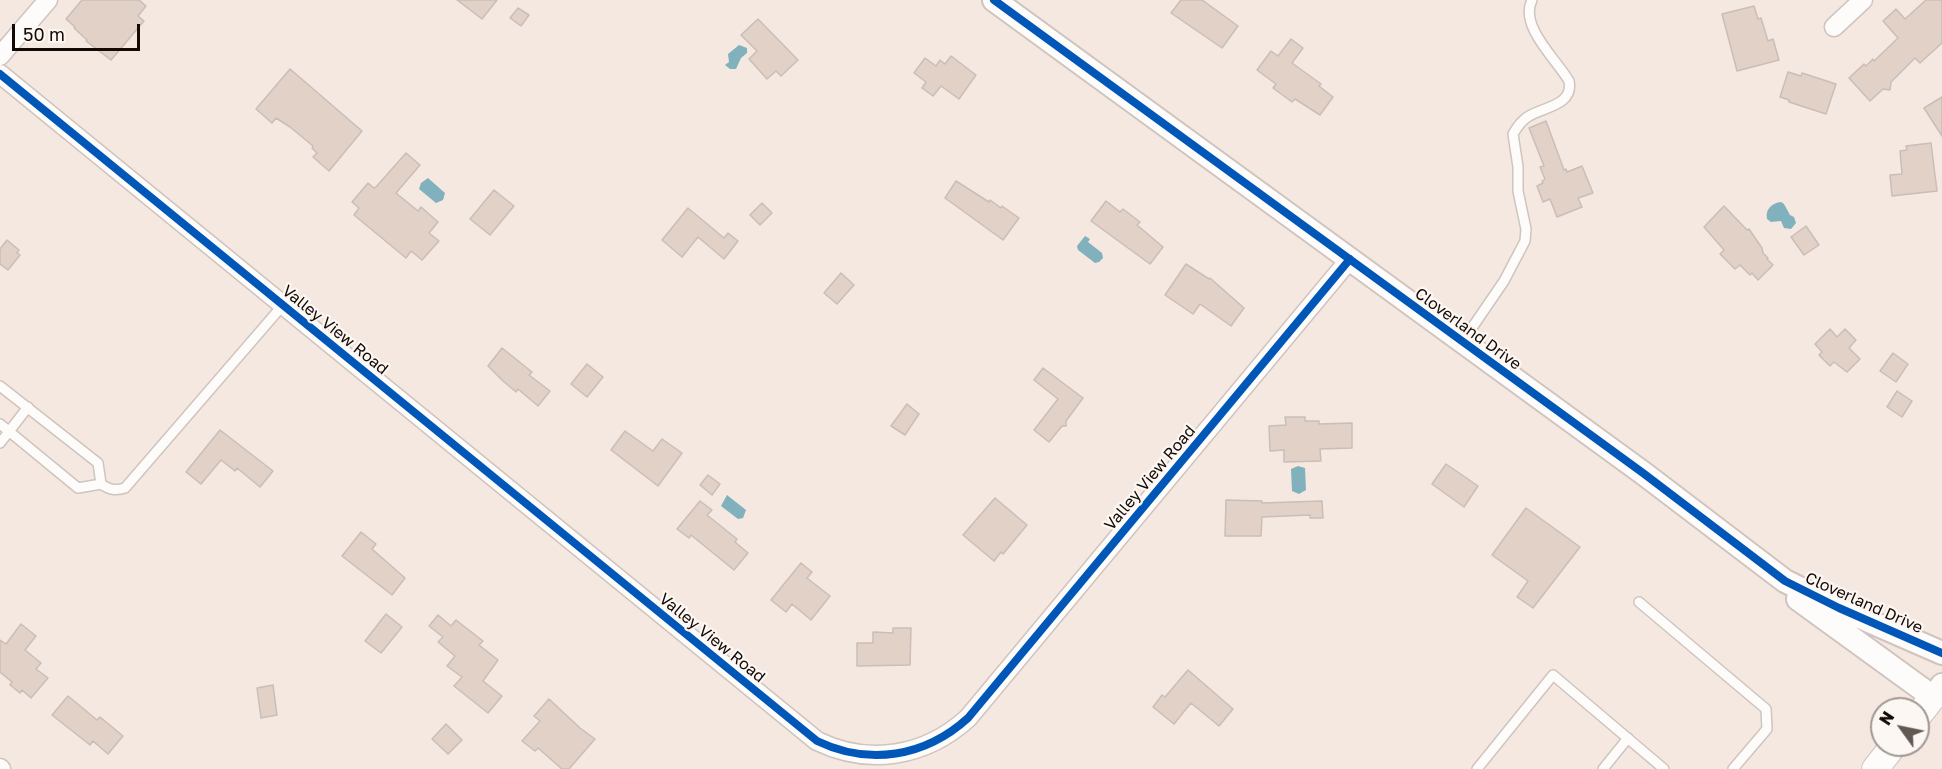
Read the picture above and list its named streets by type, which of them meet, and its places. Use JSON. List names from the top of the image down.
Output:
{
  "streets": {
    "street": ["Cloverland Drive", "Valley View Road"]
  },
  "crossings": [
    ["Cloverland Drive", "Valley View Road"]
  ],
  "scale_bar": "50 m",
  "north": "top left"
}
